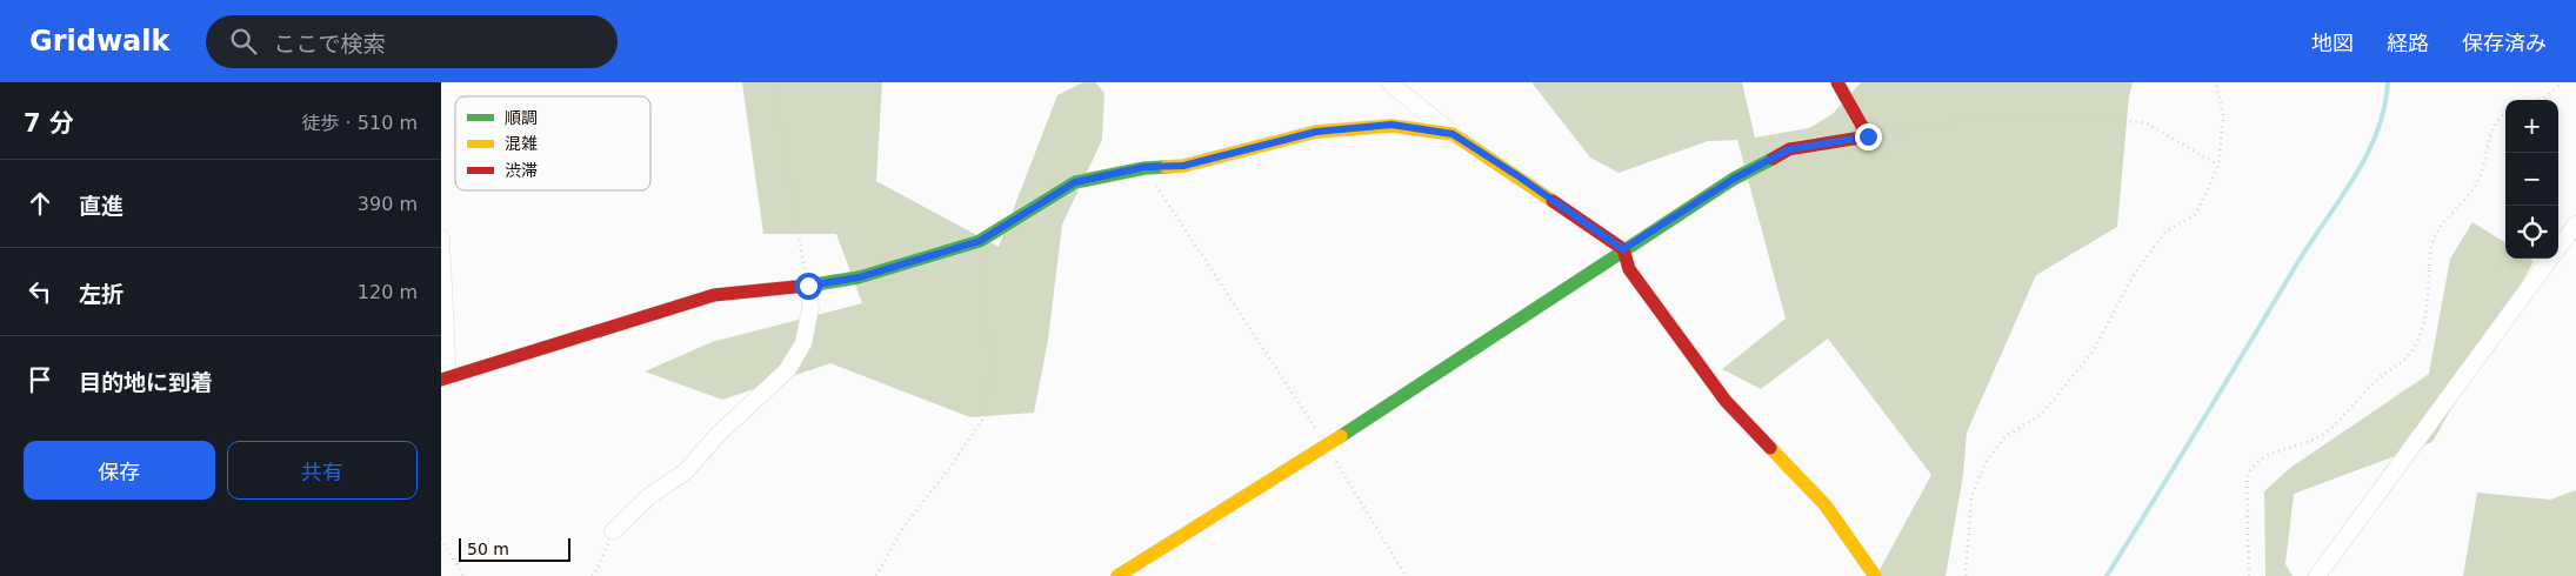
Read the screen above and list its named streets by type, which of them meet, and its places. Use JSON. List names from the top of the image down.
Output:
{
  "legend": ["順調", "混雑", "渋滞"],
  "scale_bar": "50 m",
  "page": {
    "header": "Gridwalk",
    "search": "ここで検索",
    "nav": ["地図", "経路", "保存済み"],
    "heading": ["7 分", "徒歩 · 510 m"],
    "map_buttons": ["+", "−"],
    "list": [
      ["直進", "390 m"],
      ["左折", "120 m"],
      "目的地に到着"
    ],
    "buttons": ["保存", "共有"],
    "scale": "50 m"
  }
}
